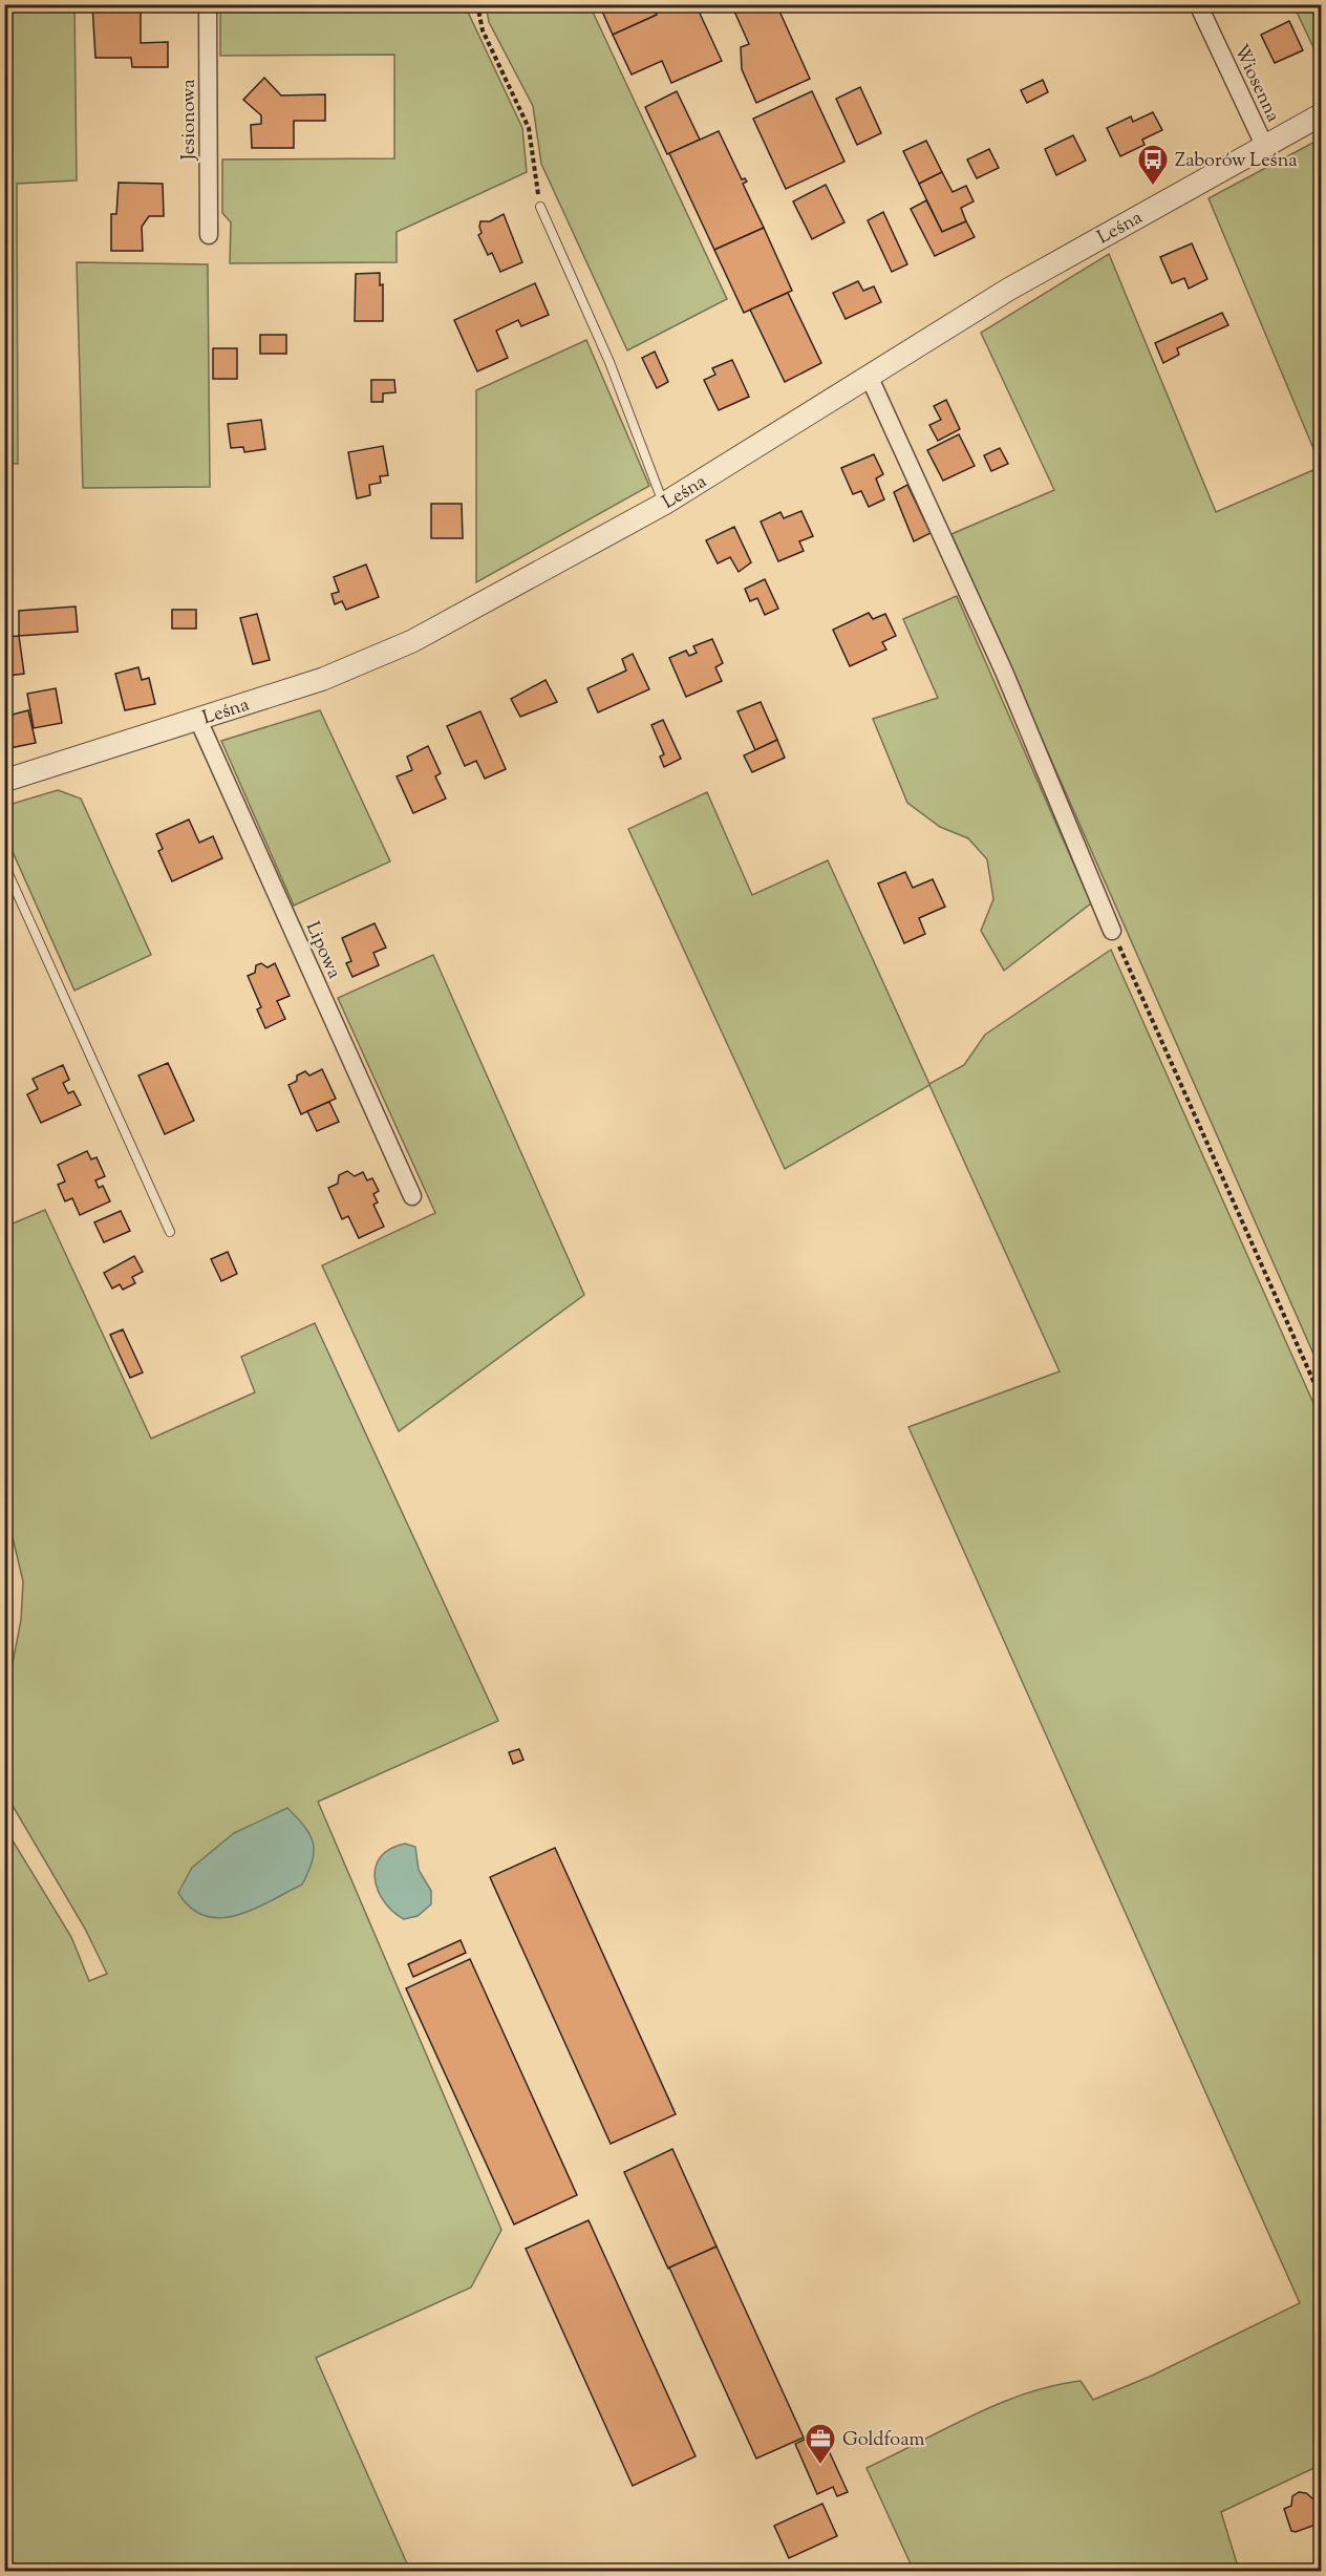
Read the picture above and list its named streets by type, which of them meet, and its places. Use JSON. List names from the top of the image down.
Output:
{
  "streets": {
    "street": [
      "Wiosenna",
      "Jesionowa",
      "Leśna",
      "Lipowa"
    ]
  },
  "crossings": [
    ["Wiosenna", "Leśna"],
    ["Leśna", "Lipowa"]
  ],
  "places": {
    "bus stop": ["Zaborów Leśna"],
    "office": ["Goldfoam"]
  }
}
